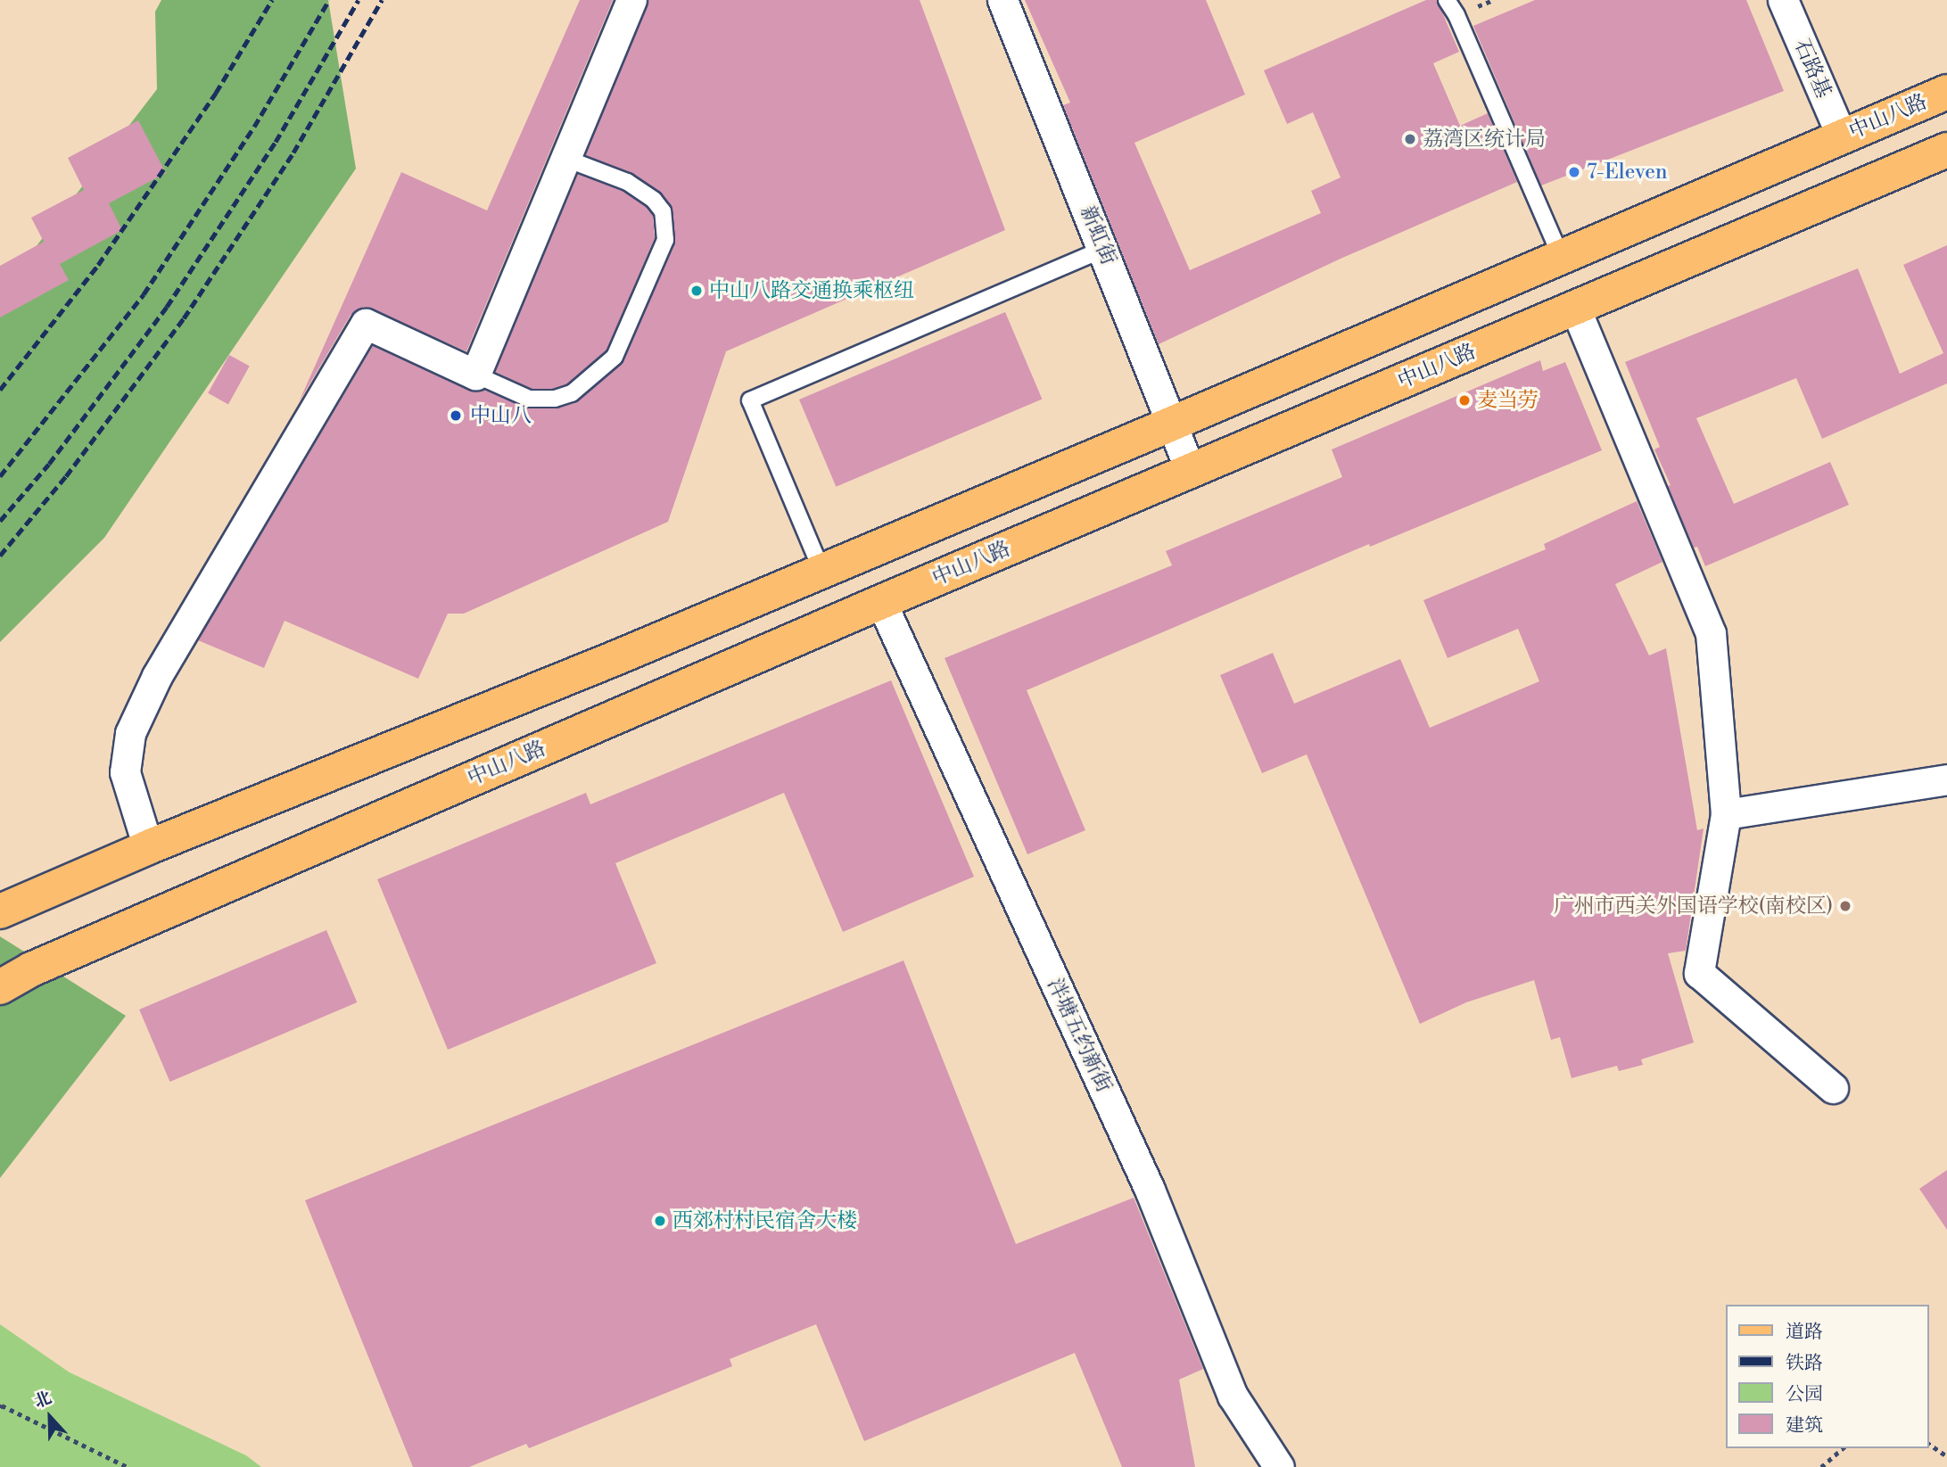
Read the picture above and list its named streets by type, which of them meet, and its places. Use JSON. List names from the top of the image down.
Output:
{
  "streets": {
    "main road": ["中山八路"],
    "street": ["石路基", "新虹街", "泮塘五约新街"]
  },
  "crossings": [
    ["石路基", "中山八路"],
    ["中山八路", "新虹街"],
    ["中山八路", "泮塘五约新街"]
  ],
  "places": [
    "荔湾区统计局",
    "7-Eleven",
    "中山八路交通换乘枢纽",
    "麦当劳",
    "中山八",
    "广州市西关外国语学校(南校区)",
    "西郊村村民宿舍大楼"
  ],
  "legend": [
    "道路",
    "铁路",
    "公园",
    "建筑"
  ],
  "north": "top"
}
